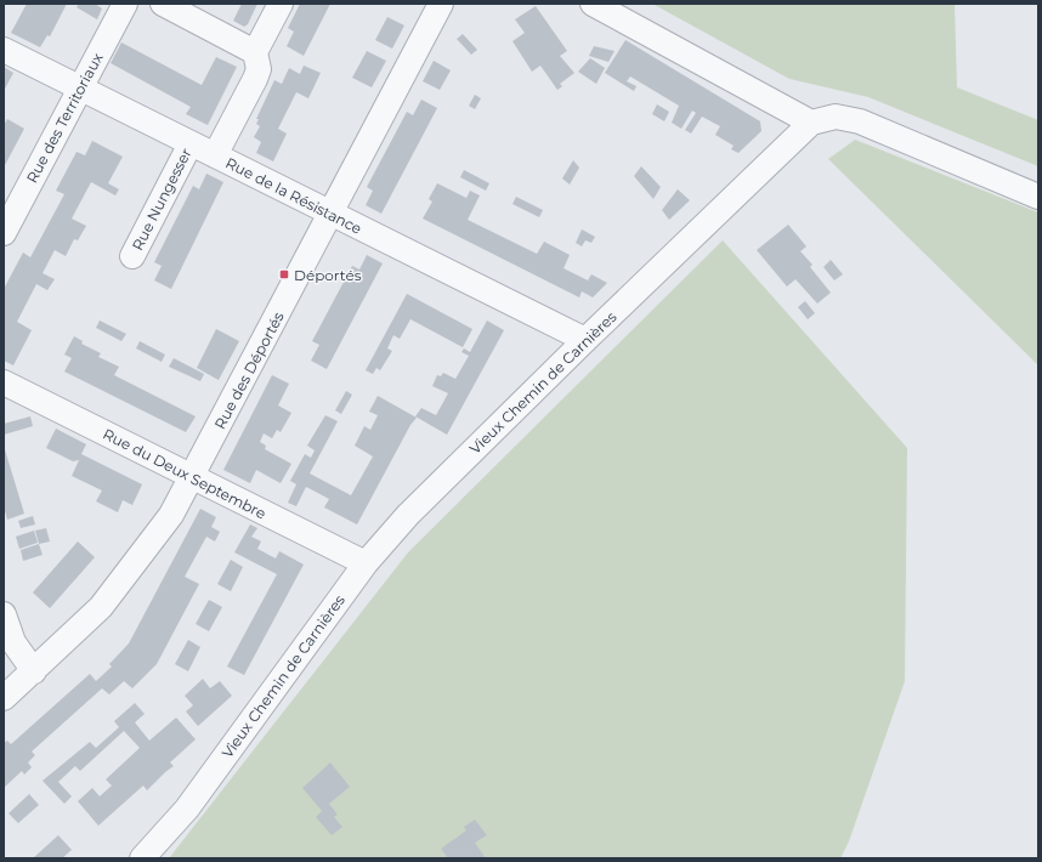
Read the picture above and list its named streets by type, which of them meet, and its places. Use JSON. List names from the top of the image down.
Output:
{
  "streets": {
    "street": [
      "Rue des Territoriaux",
      "Rue de la Résistance",
      "Rue Nungesser",
      "Rue des Déportés",
      "Vieux Chemin de Carnières",
      "Rue du Deux Septembre"
    ]
  },
  "crossings": [
    ["Rue des Territoriaux", "Rue de la Résistance"],
    ["Rue de la Résistance", "Rue Nungesser"],
    ["Rue de la Résistance", "Rue des Déportés"],
    ["Rue de la Résistance", "Vieux Chemin de Carnières"],
    ["Rue des Déportés", "Rue du Deux Septembre"],
    ["Vieux Chemin de Carnières", "Rue du Deux Septembre"]
  ],
  "places": {
    "transit": ["Déportés"]
  }
}
